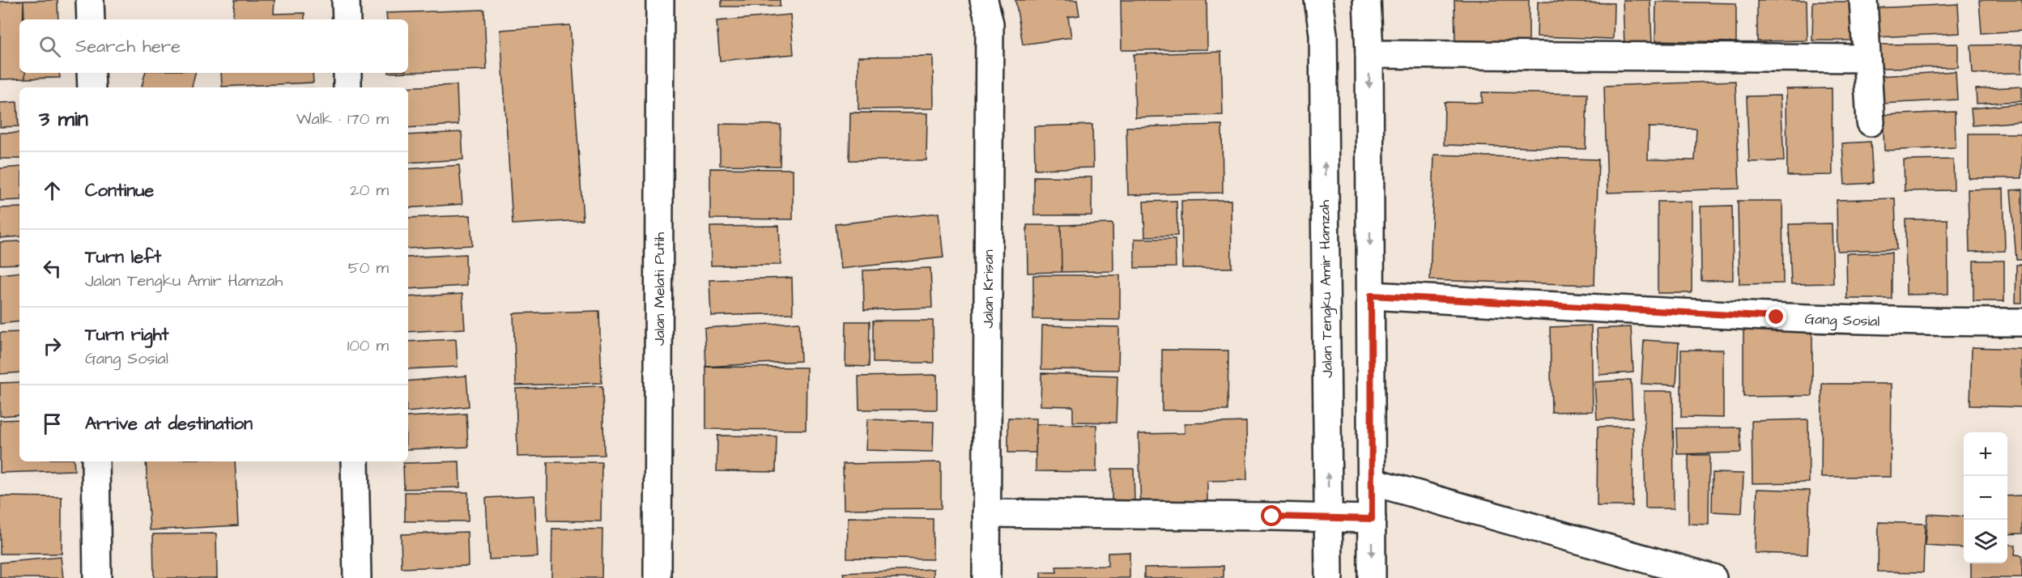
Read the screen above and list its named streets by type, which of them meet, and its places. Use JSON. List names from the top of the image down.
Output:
{
  "streets": {
    "street": [
      "Jalan Melati Putih",
      "Jalan Krisan",
      "Jalan Tengku Amir Hamzah",
      "Gang Sosial"
    ]
  },
  "page": {
    "search": "Search here",
    "heading": ["3 min", "Walk · 170 m"],
    "list": [
      ["Continue", "20 m"],
      ["Turn left", "Jalan Tengku Amir Hamzah", "50 m"],
      ["Turn right", "Gang Sosial", "100 m"],
      "Arrive at destination"
    ],
    "map_buttons": ["+", "−"]
  }
}
